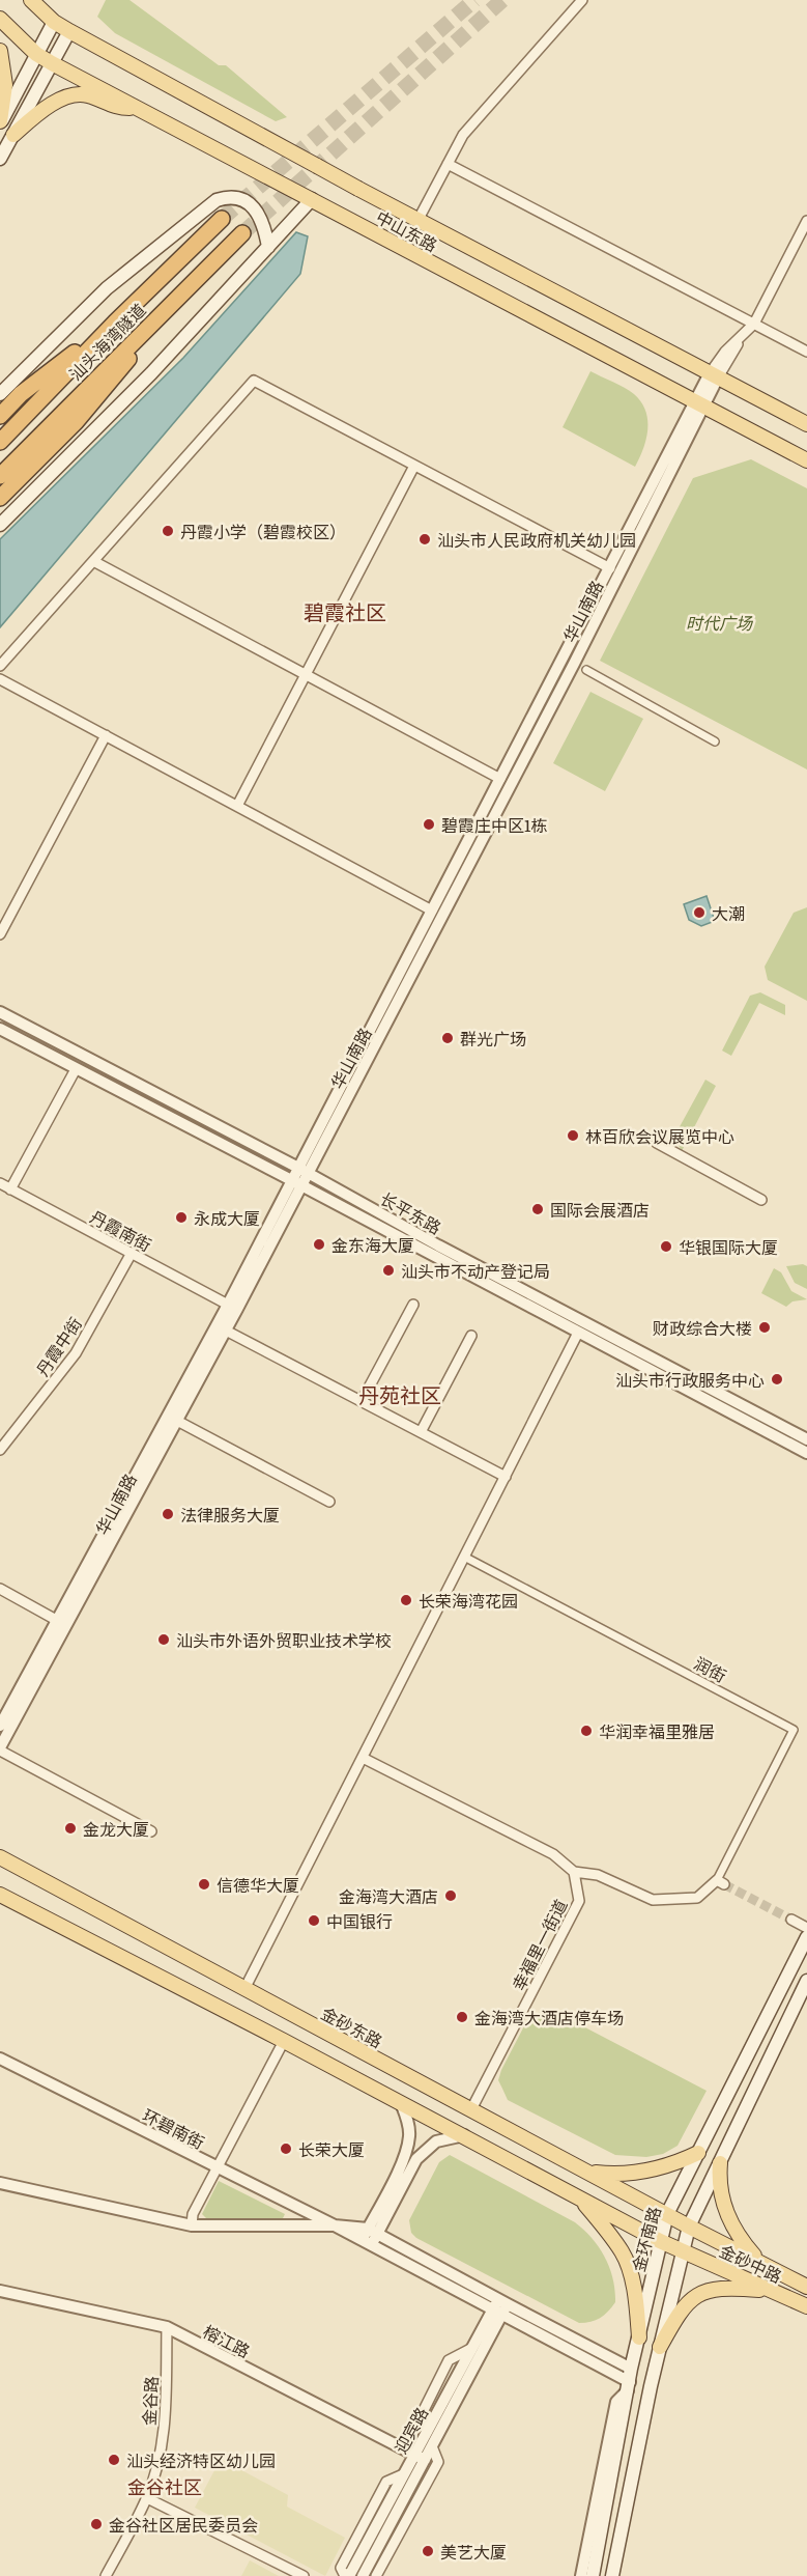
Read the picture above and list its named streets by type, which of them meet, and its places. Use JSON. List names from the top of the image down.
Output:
{
  "streets": {
    "highway": ["汕头海湾隧道"],
    "main road": [
      "中山东路",
      "金砂东路",
      "金环南路",
      "金砂中路"
    ],
    "street": [
      "华山南路",
      "长平东路",
      "丹霞南街",
      "丹霞中街",
      "润街",
      "幸福里一街道",
      "环碧南街",
      "榕江路",
      "金谷路",
      "迎宾路"
    ]
  },
  "crossings": [
    ["中山东路", "华山南路"],
    ["华山南路", "长平东路"],
    ["华山南路", "丹霞南街"],
    ["丹霞南街", "丹霞中街"],
    ["幸福里一街道", "金砂东路"],
    ["金砂东路", "金环南路"],
    ["金砂东路", "金砂中路"],
    ["环碧南街", "金环南路"],
    ["环碧南街", "迎宾路"],
    ["金环南路", "金砂中路"],
    ["榕江路", "金谷路"],
    ["榕江路", "迎宾路"]
  ],
  "districts": ["碧霞社区", "丹苑社区", "金谷社区"],
  "parks": ["时代广场"],
  "places": [
    "丹霞小学（碧霞校区）",
    "汕头市人民政府机关幼儿园",
    "碧霞庄中区1栋",
    "大潮",
    "群光广场",
    "林百欣会议展览中心",
    "国际会展酒店",
    "永成大厦",
    "金东海大厦",
    "华银国际大厦",
    "汕头市不动产登记局",
    "财政综合大楼",
    "汕头市行政服务中心",
    "法律服务大厦",
    "长荣海湾花园",
    "汕头市外语外贸职业技术学校",
    "华润幸福里雅居",
    "金龙大厦",
    "信德华大厦",
    "金海湾大酒店",
    "中国银行",
    "金海湾大酒店停车场",
    "长荣大厦",
    "汕头经济特区幼儿园",
    "金谷社区居民委员会",
    "美艺大厦"
  ]
}
